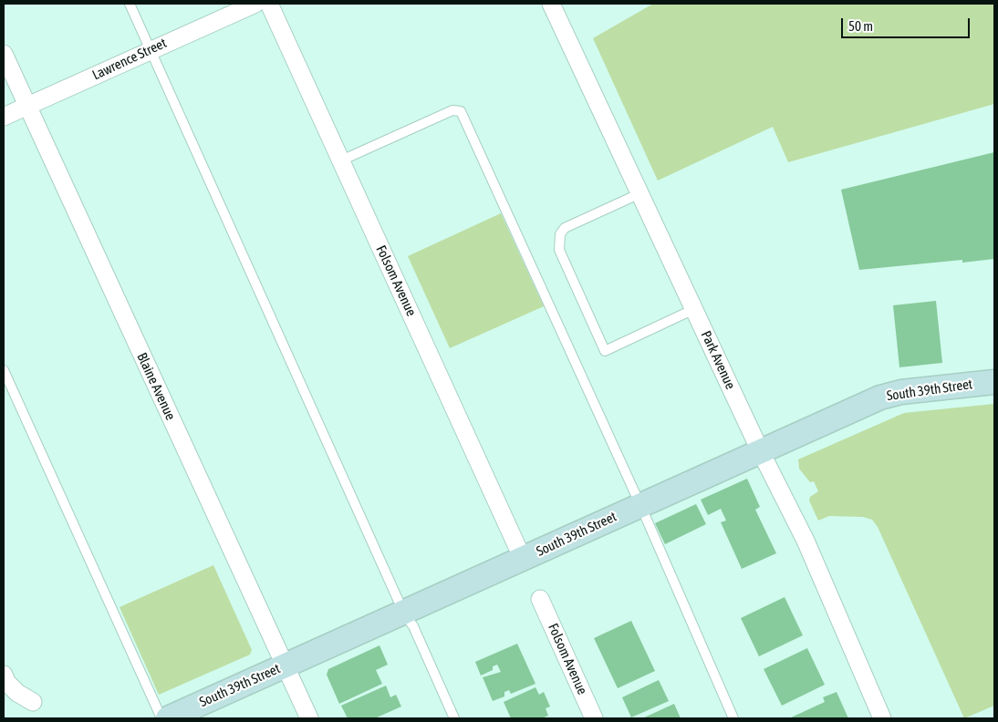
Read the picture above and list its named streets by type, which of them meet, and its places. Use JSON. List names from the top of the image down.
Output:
{
  "streets": {
    "street": [
      "Lawrence Street",
      "Folsom Avenue",
      "Park Avenue",
      "Blaine Avenue",
      "South 39th Street"
    ]
  },
  "crossings": [
    ["Lawrence Street", "Blaine Avenue"],
    ["Folsom Avenue", "South 39th Street"],
    ["Park Avenue", "South 39th Street"],
    ["Blaine Avenue", "South 39th Street"]
  ],
  "scale_bar": "50 m"
}
